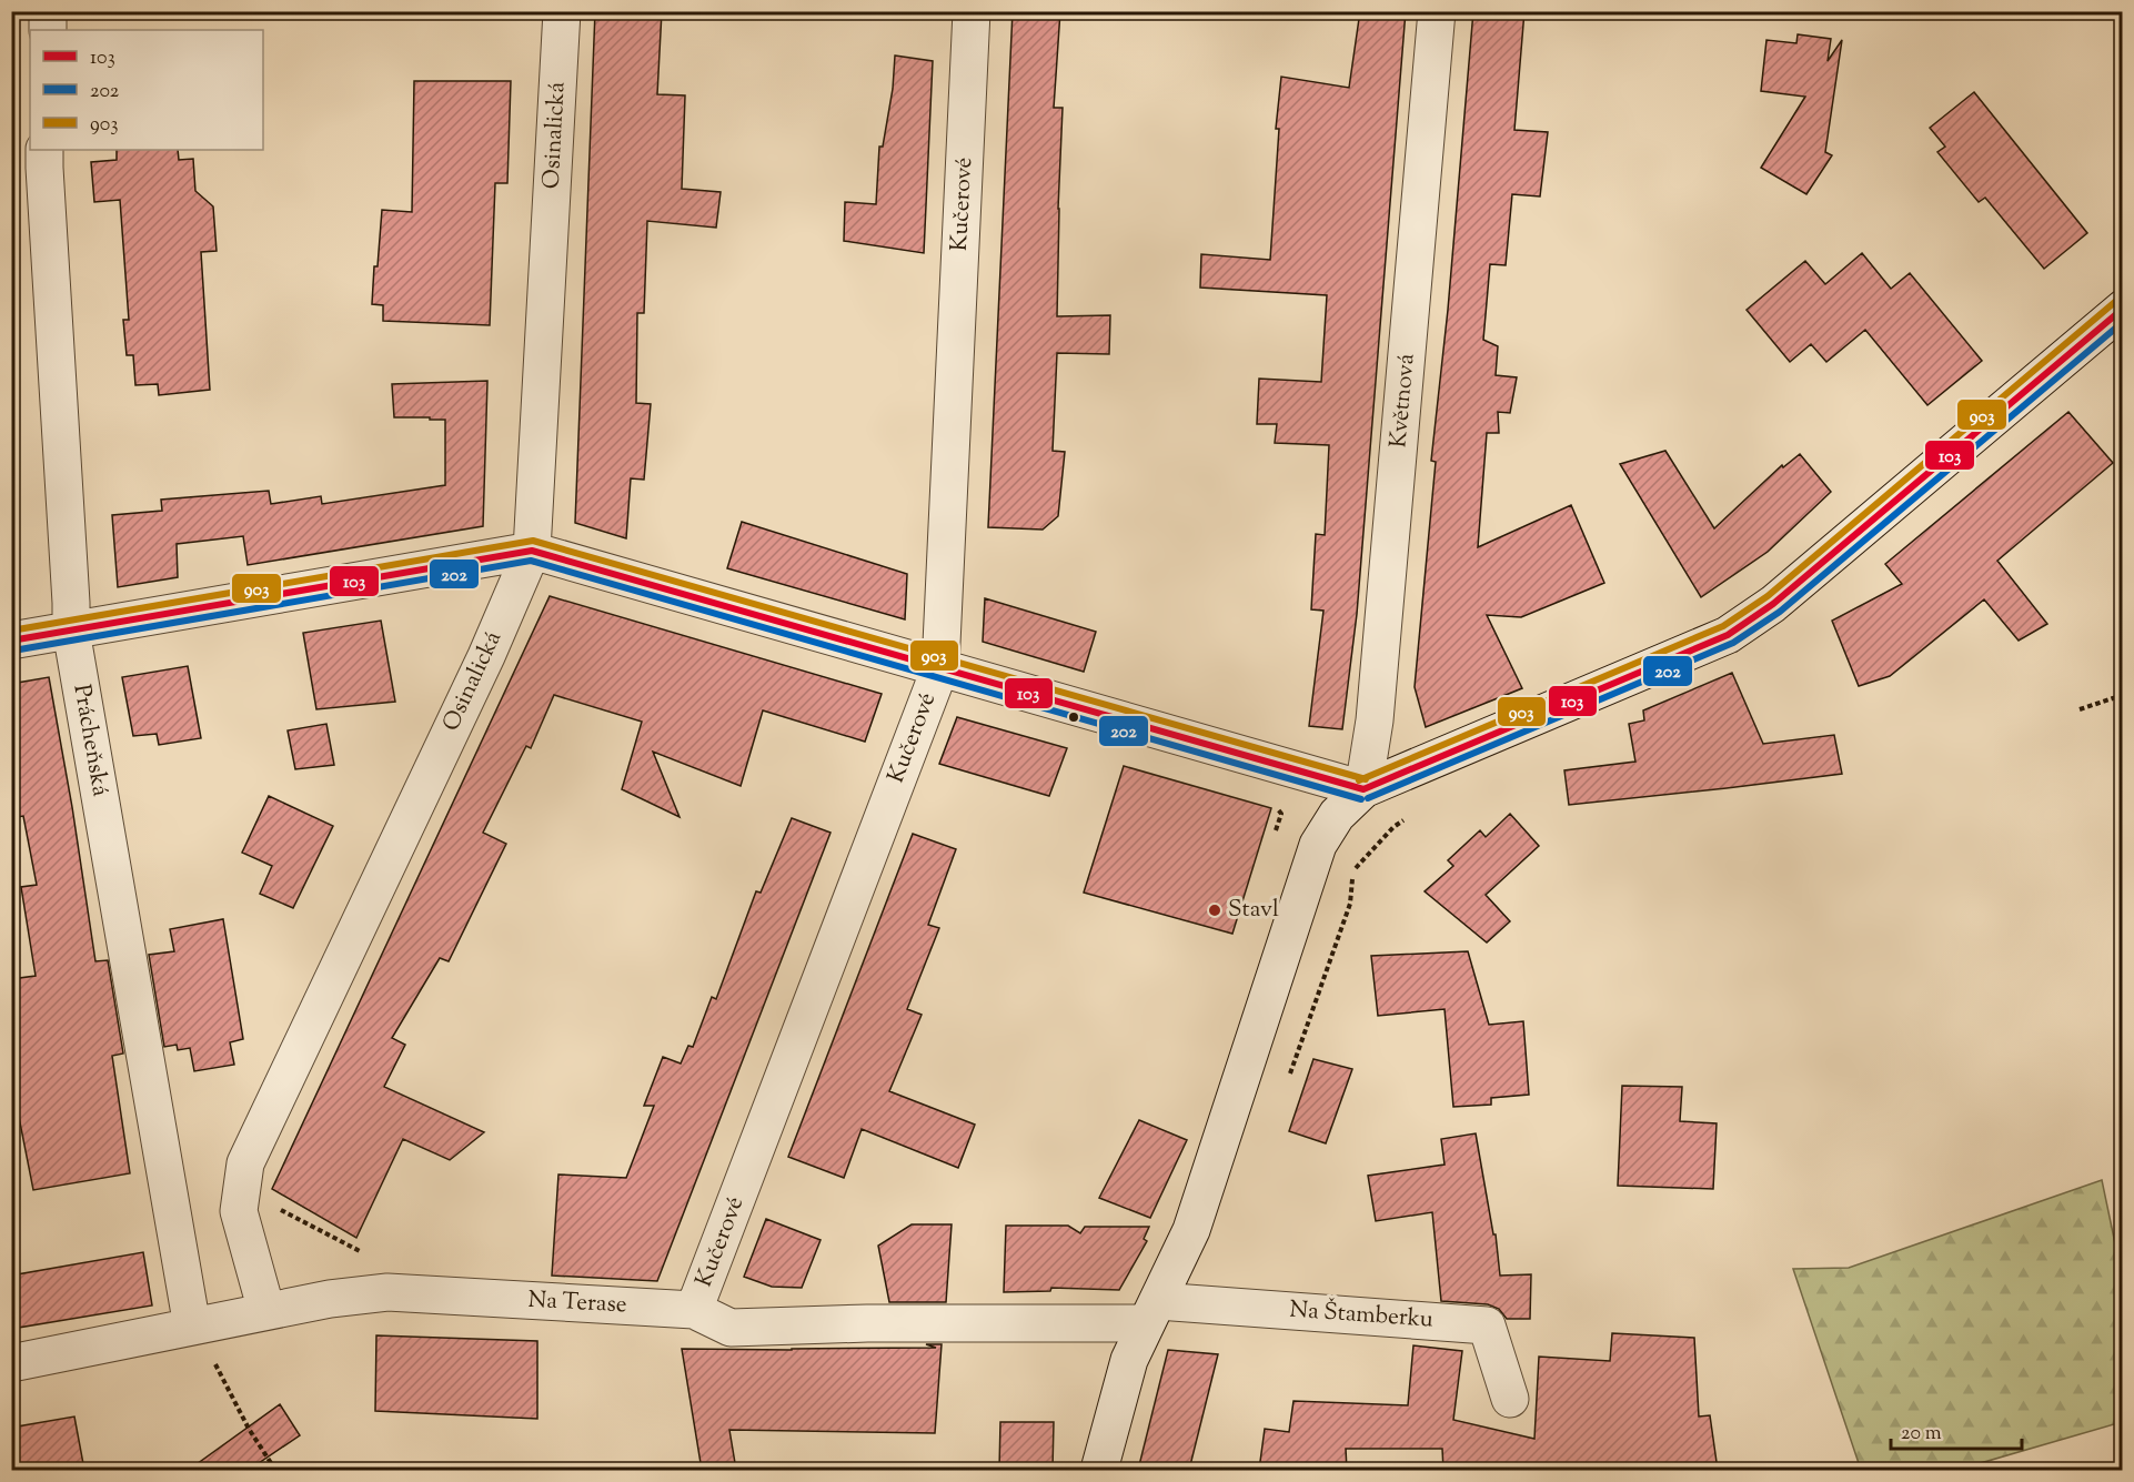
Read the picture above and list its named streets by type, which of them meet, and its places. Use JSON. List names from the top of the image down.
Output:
{
  "streets": {
    "street": [
      "Osinalická",
      "Kučerové",
      "Květnová",
      "Prácheňská",
      "Na Terase",
      "Na Štamberku"
    ]
  },
  "crossings": [
    ["Osinalická", "Na Terase"],
    ["Kučerové", "Na Terase"],
    ["Prácheňská", "Na Terase"],
    ["Na Terase", "Na Štamberku"]
  ],
  "places": ["Stavl"],
  "lines": ["transit line 903", "transit line 103", "transit line 202"],
  "legend": ["103", "202", "903"],
  "scale_bar": "20 m"
}
